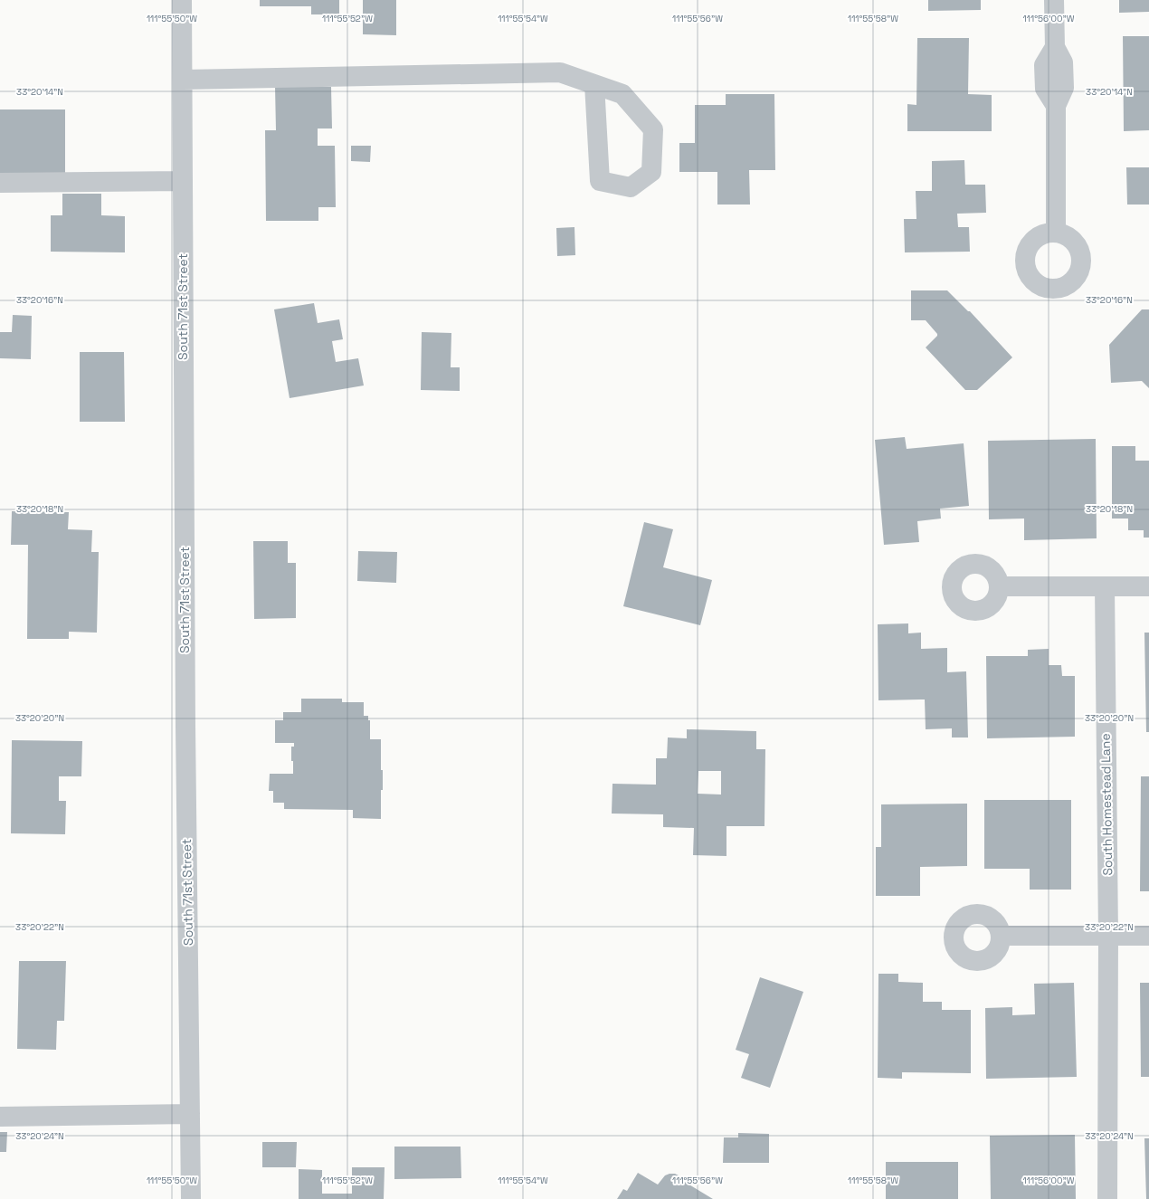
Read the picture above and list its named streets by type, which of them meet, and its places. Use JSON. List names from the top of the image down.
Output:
{
  "streets": {
    "street": ["South 71st Street", "South Homestead Lane"]
  },
  "coordinates": [
    "111°55'50\"W",
    "111°55'52\"W",
    "111°55'54\"W",
    "111°55'56\"W",
    "111°55'58\"W",
    "111°56'00\"W",
    "33°20'14\"N",
    "33°20'16\"N",
    "33°20'18\"N",
    "33°20'20\"N",
    "33°20'22\"N",
    "33°20'24\"N"
  ]
}
